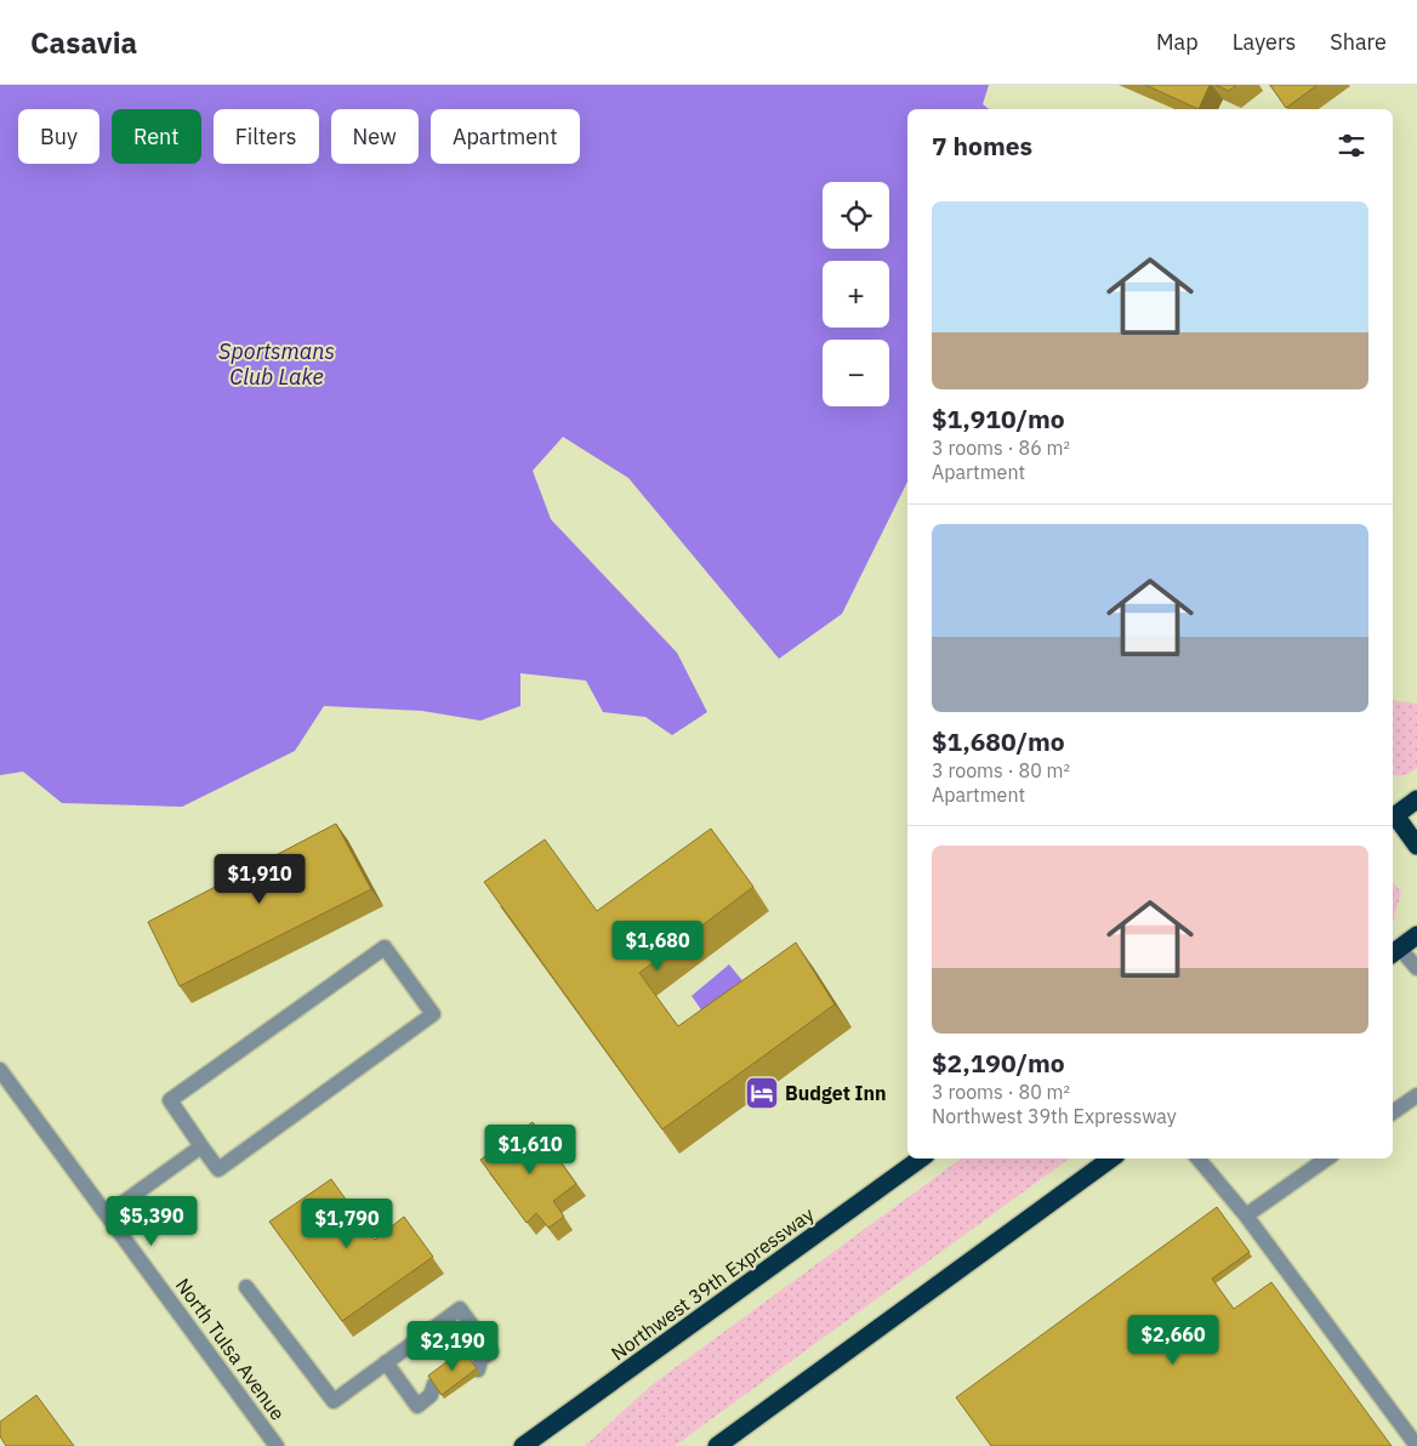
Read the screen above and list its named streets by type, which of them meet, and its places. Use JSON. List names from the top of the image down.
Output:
{
  "streets": {
    "highway": ["Northwest 39th Expressway"],
    "street": ["North Tulsa Avenue"]
  },
  "water": ["Sportsmans Club Lake"],
  "places": {
    "hotel": ["Budget Inn"]
  },
  "page": {
    "header": "Casavia",
    "nav": ["Map", "Layers", "Share"],
    "chip": [
      "Buy",
      "Rent",
      "Filters",
      "New",
      "Apartment"
    ],
    "heading": "7 homes",
    "map_buttons": ["+", "−"],
    "list": [
      {
        "name": "$1,910/mo",
        "note": "3 rooms · 86 m² · Apartment"
      },
      {
        "name": "$1,680/mo",
        "note": "3 rooms · 80 m² · Apartment"
      },
      {
        "name": "$2,190/mo",
        "note": "3 rooms · 80 m² · Northwest 39th Expressway"
      }
    ],
    "price": [
      "$1,910",
      "$1,680",
      "$1,610",
      "$5,390",
      "$1,790",
      "$2,660",
      "$2,190"
    ]
  }
}
